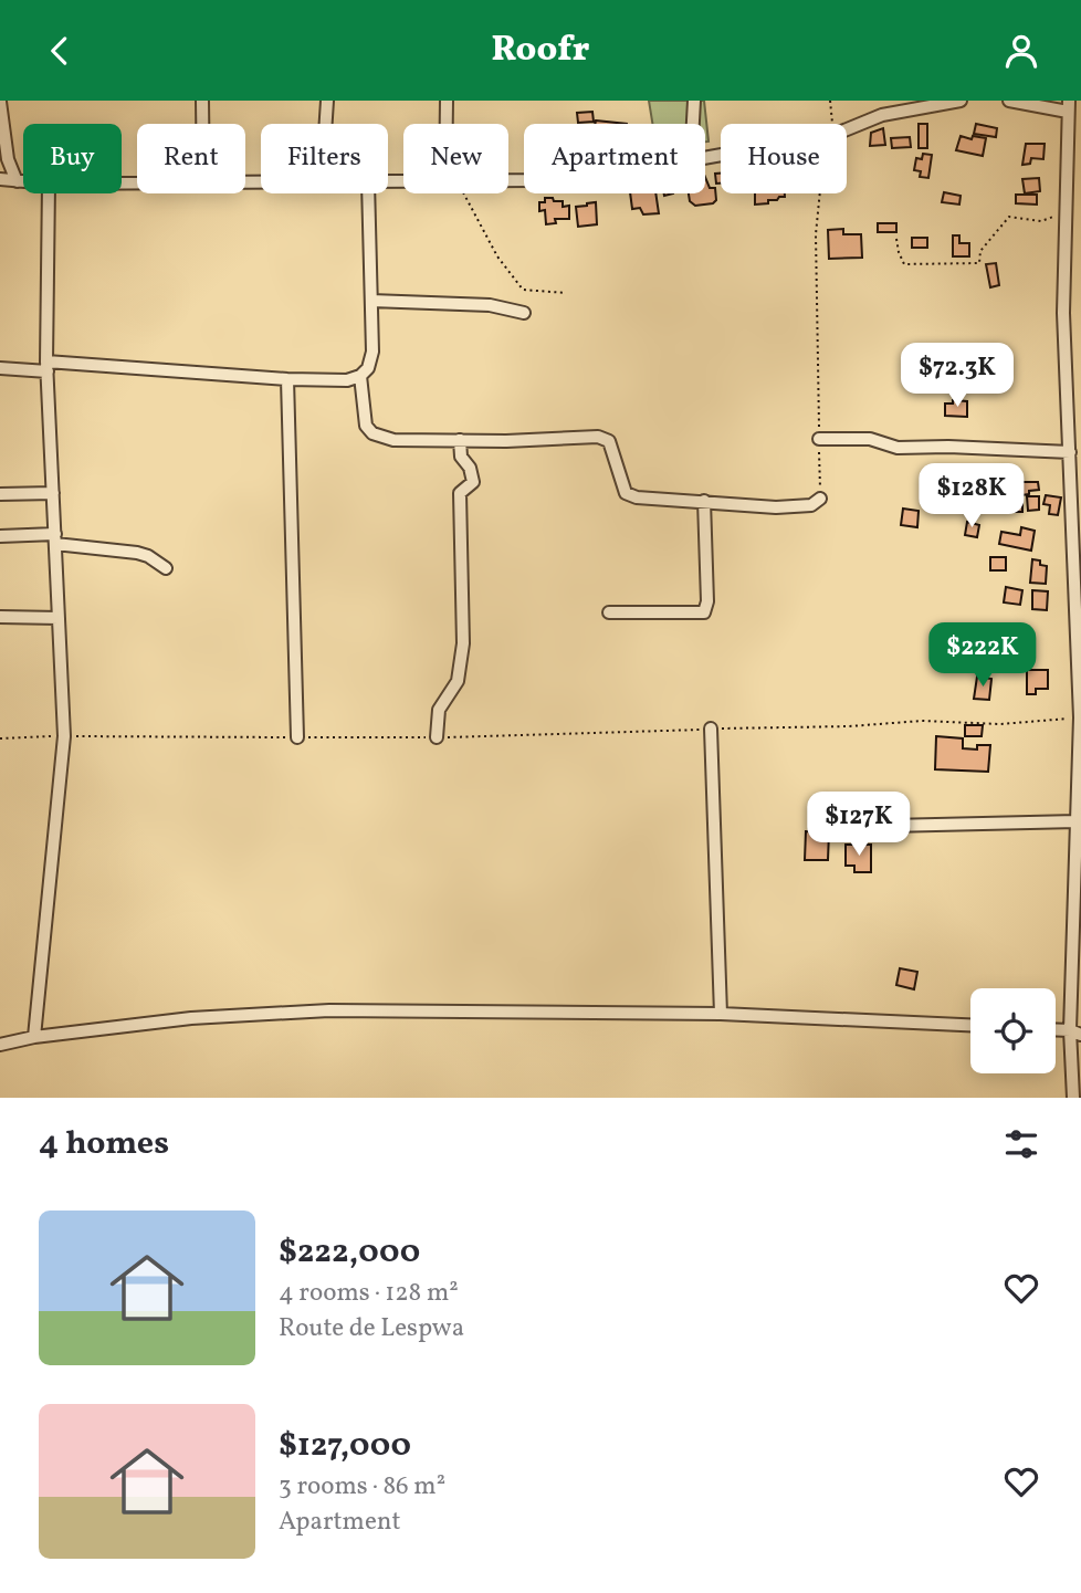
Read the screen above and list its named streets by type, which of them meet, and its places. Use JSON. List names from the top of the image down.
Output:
{
  "page": {
    "header": "Roofr",
    "chip": [
      "Buy",
      "Rent",
      "Filters",
      "New",
      "Apartment",
      "House"
    ],
    "price": [
      "$72.3K",
      "$128K",
      "$222K",
      "$127K"
    ],
    "heading": "4 homes",
    "list": [
      {
        "name": "$222,000",
        "note": "4 rooms · 128 m² · Route de Lespwa"
      },
      {
        "name": "$127,000",
        "note": "3 rooms · 86 m² · Apartment"
      }
    ]
  }
}
